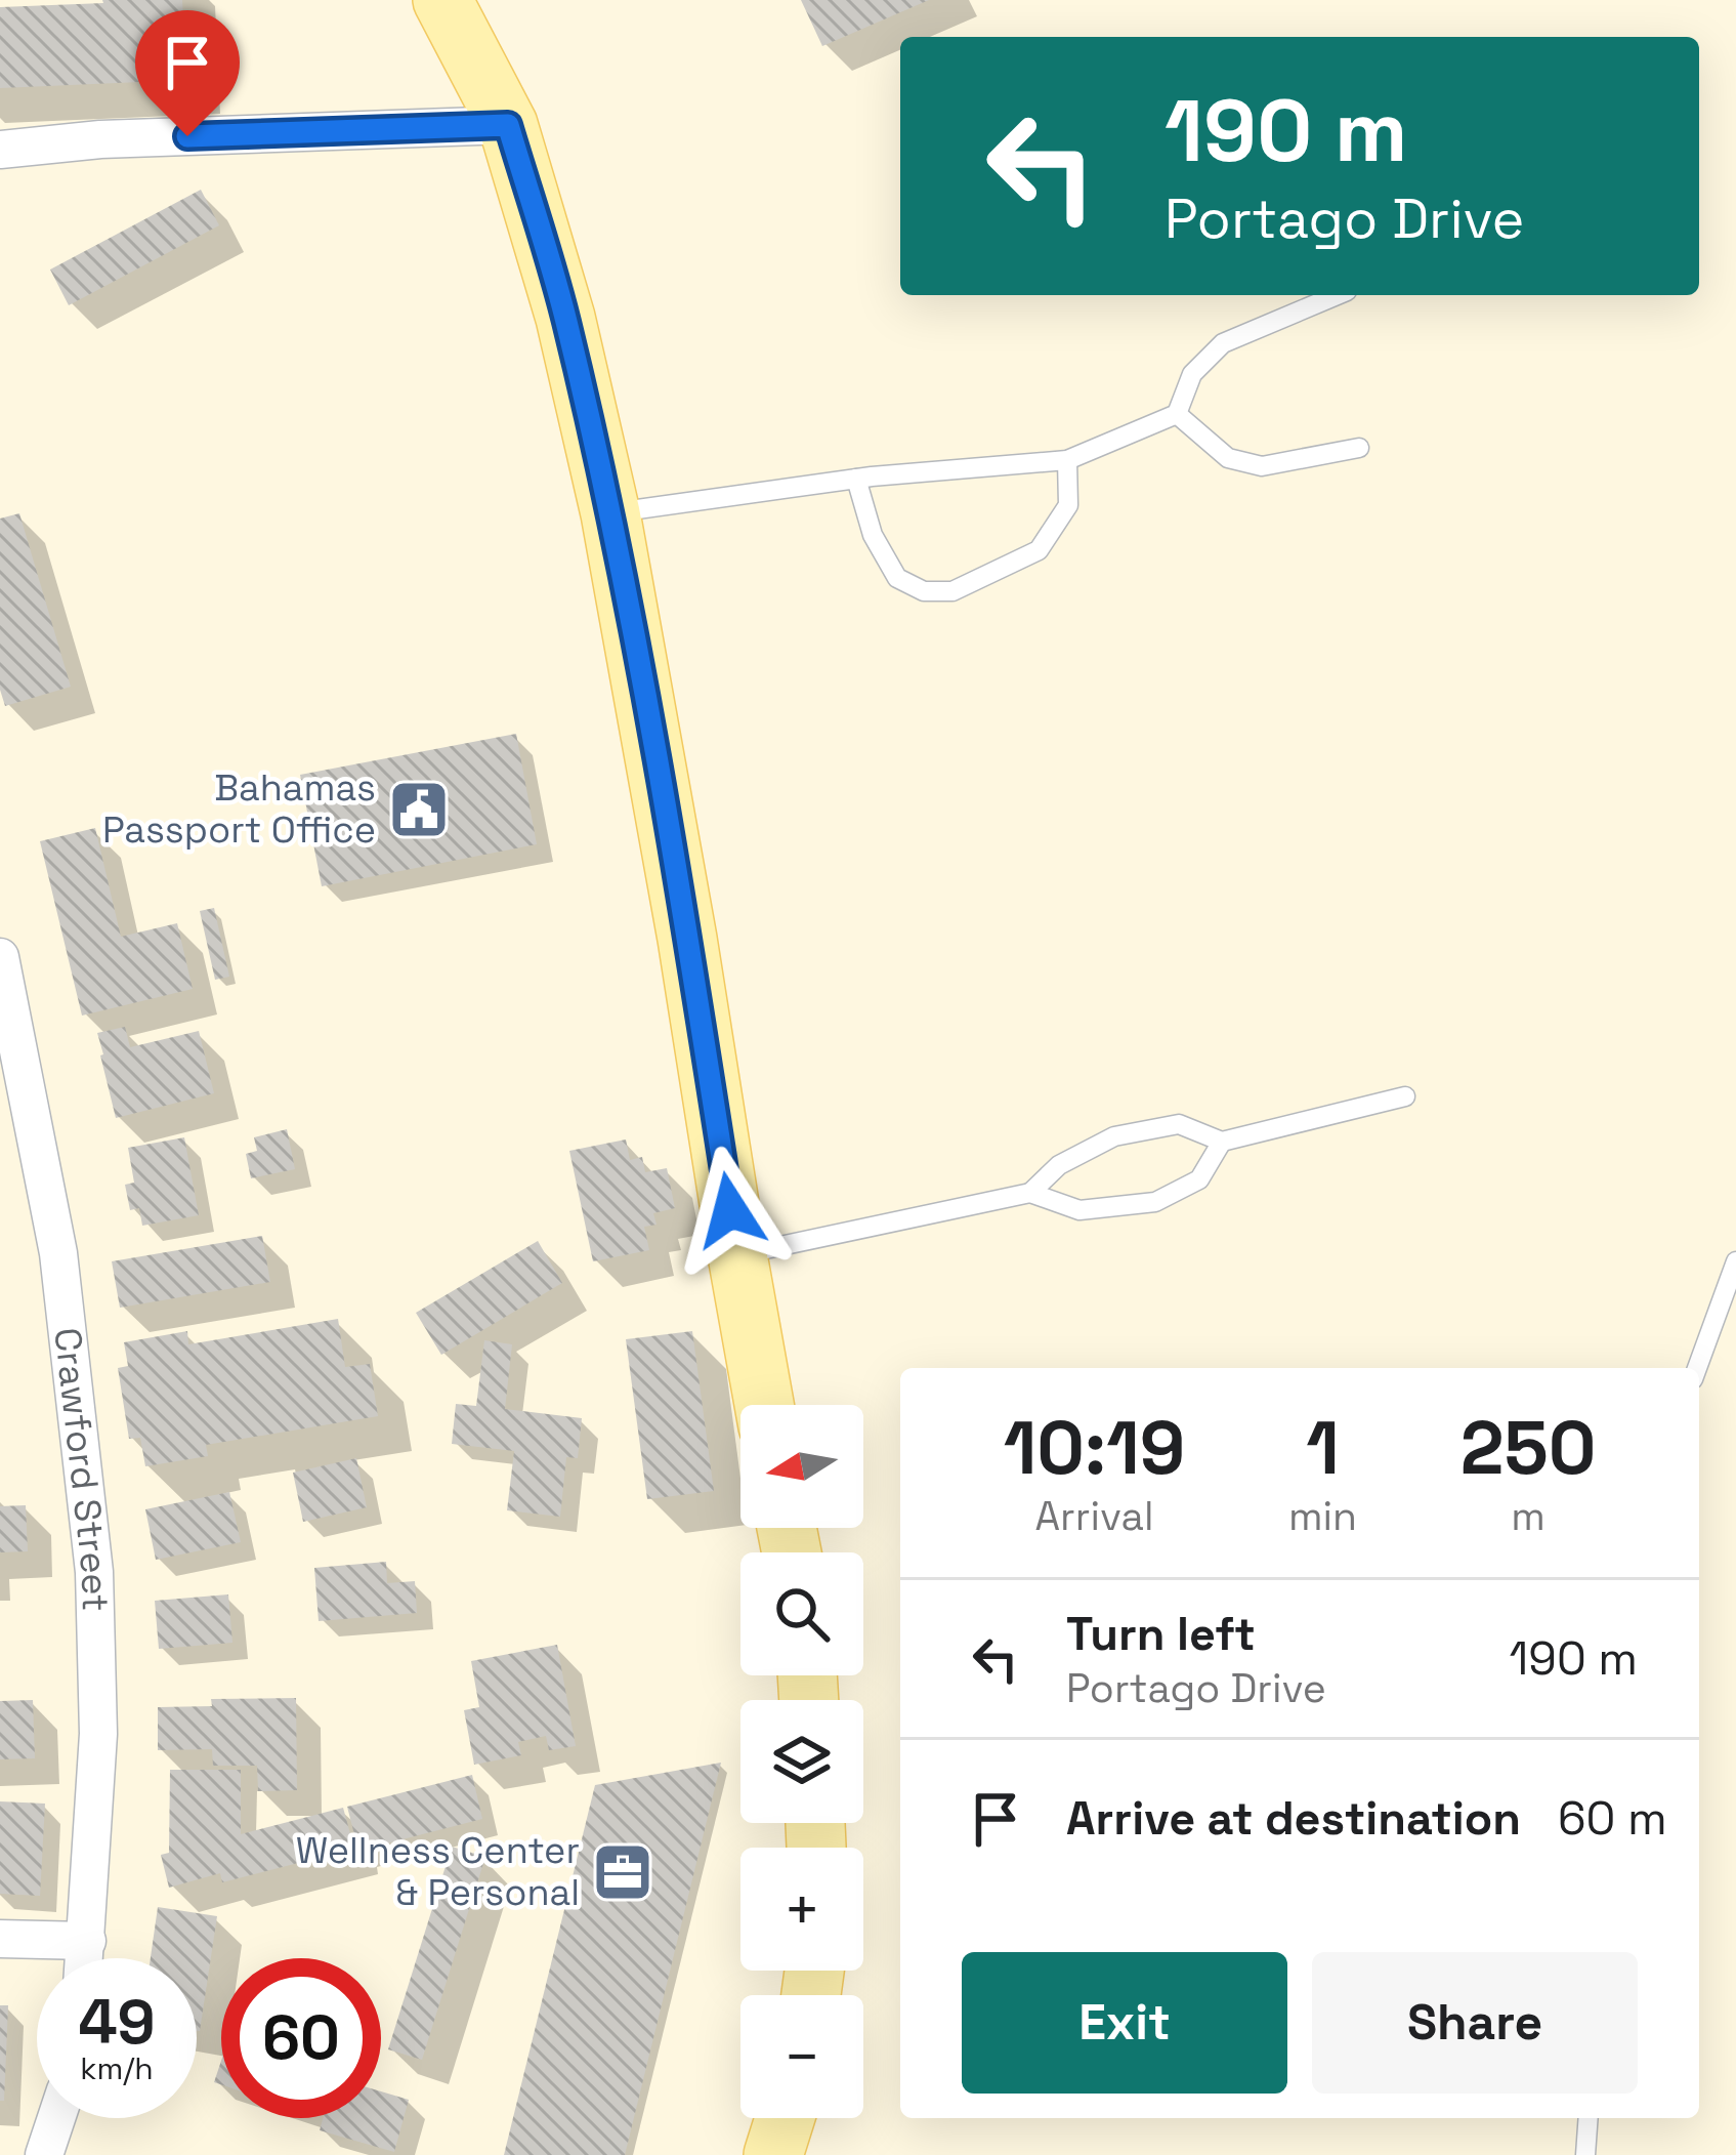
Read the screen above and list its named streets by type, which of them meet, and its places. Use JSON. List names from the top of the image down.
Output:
{
  "streets": {
    "street": ["Crawford Street"]
  },
  "places": {
    "public building": ["Bahamas Passport Office"],
    "office": ["Wellness Center & Personal"]
  },
  "north": "left",
  "page": {
    "turn": ["190 m", "Portago Drive"],
    "eta": [
      "10:19",
      "Arrival",
      "1",
      "min",
      "250",
      "m"
    ],
    "map_buttons": ["+", "−"],
    "list": [
      {
        "name": "Turn left",
        "note": "Portago Drive",
        "value": "190 m"
      },
      {
        "name": "Arrive at destination",
        "value": "60 m"
      }
    ],
    "buttons": ["Exit", "Share"],
    "speed": "49 km/h",
    "limit": "60"
  }
}
